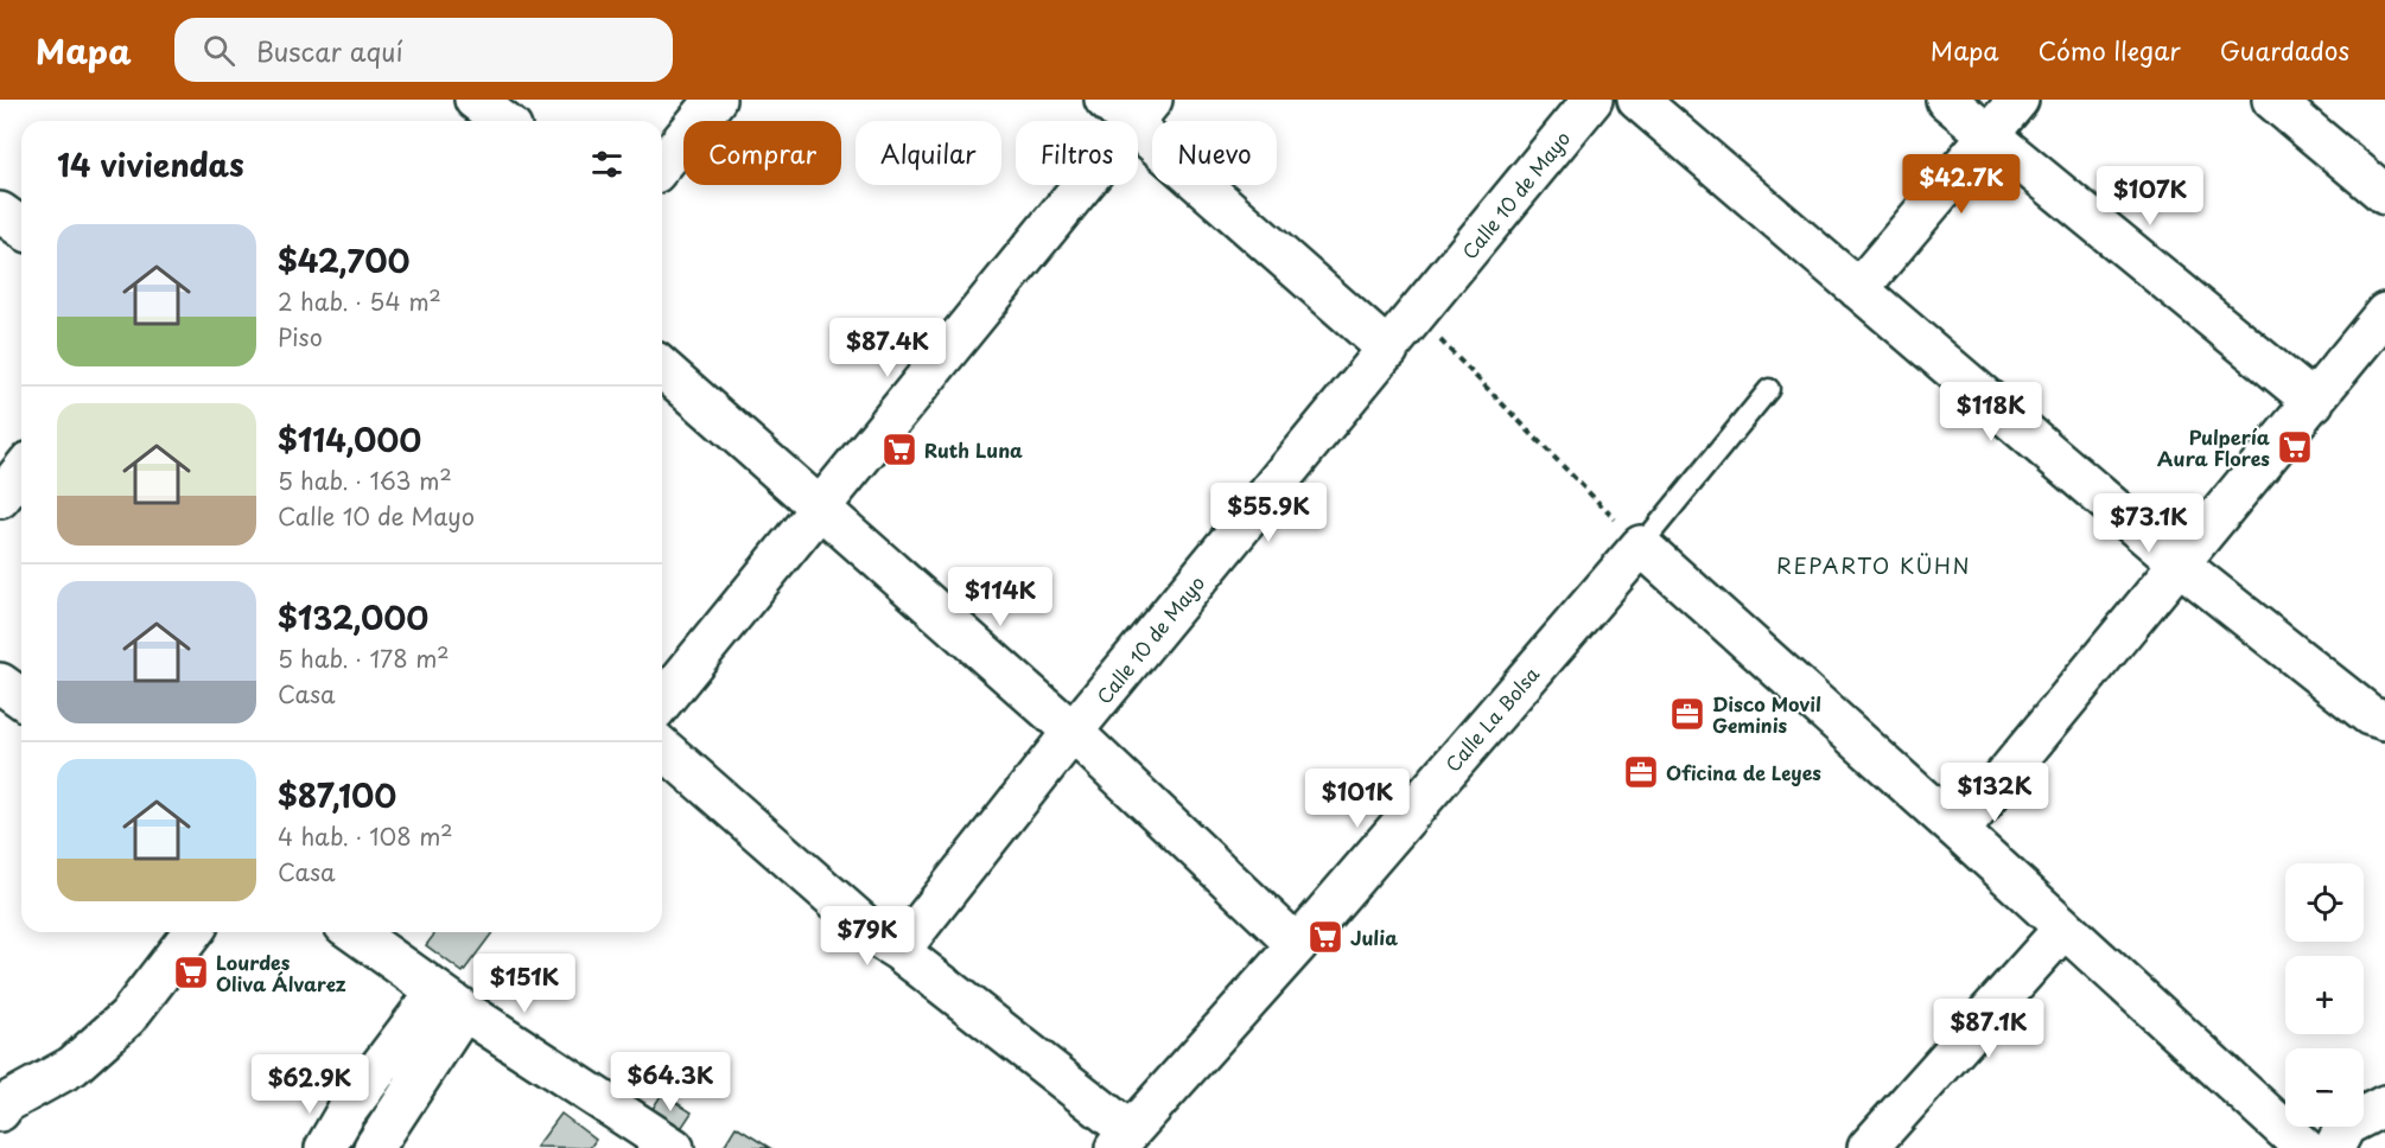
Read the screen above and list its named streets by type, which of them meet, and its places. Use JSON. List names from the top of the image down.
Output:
{
  "streets": {
    "street": ["Calle 10 de Mayo", "Calle La Bolsa"]
  },
  "districts": ["REPARTO KÜHN"],
  "places": {
    "supermarket": [
      "Pulpería Aura Flores",
      "Ruth Luna",
      "Julia",
      "Lourdes Oliva Álvarez"
    ],
    "office": ["Disco Movil Geminis", "Oficina de Leyes"]
  },
  "page": {
    "header": "Mapa",
    "search": "Buscar aquí",
    "nav": ["Mapa", "Cómo llegar", "Guardados"],
    "chip": [
      "Comprar",
      "Alquilar",
      "Filtros",
      "Nuevo"
    ],
    "heading": "14 viviendas",
    "price": [
      "$42.7K",
      "$107K",
      "$87.4K",
      "$118K",
      "$55.9K",
      "$73.1K",
      "$114K",
      "$132K",
      "$101K",
      "$79K",
      "$151K",
      "$87.1K",
      "$64.3K",
      "$62.9K"
    ],
    "list": [
      {
        "name": "$42,700",
        "note": "2 hab. · 54 m² · Piso"
      },
      {
        "name": "$114,000",
        "note": "5 hab. · 163 m² · Calle 10 de Mayo"
      },
      {
        "name": "$132,000",
        "note": "5 hab. · 178 m² · Casa"
      },
      {
        "name": "$87,100",
        "note": "4 hab. · 108 m² · Casa"
      }
    ],
    "map_buttons": ["+", "−"]
  }
}
